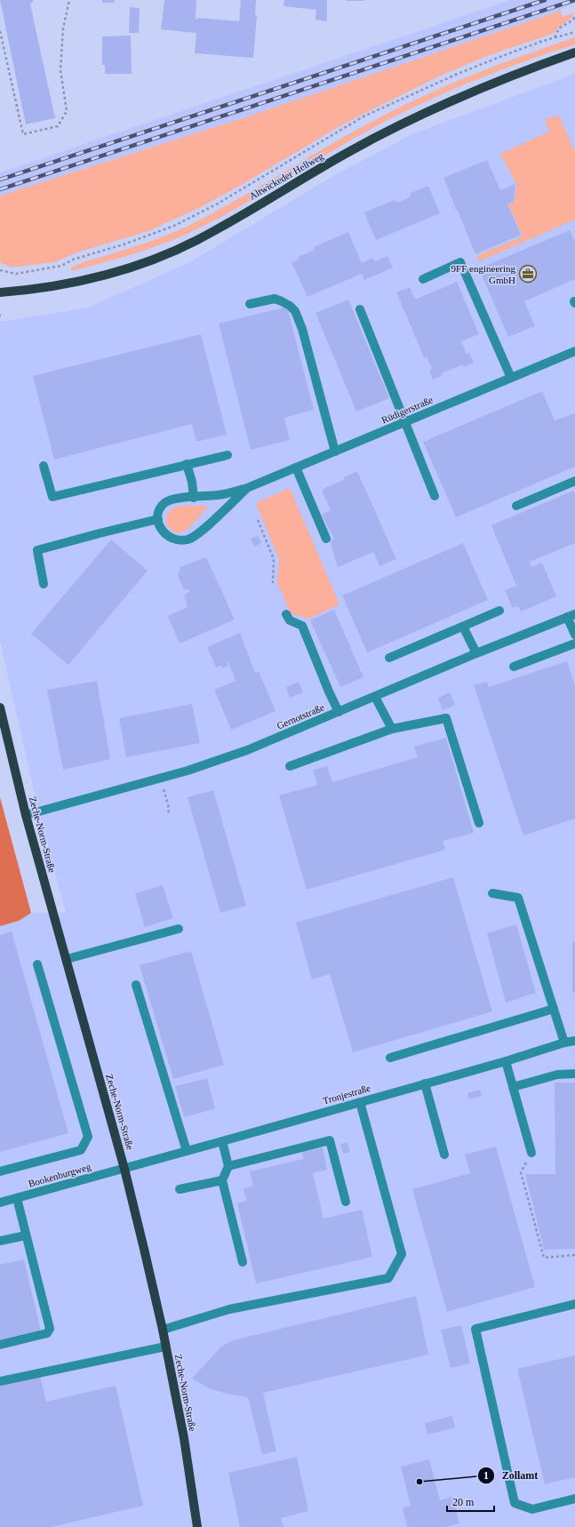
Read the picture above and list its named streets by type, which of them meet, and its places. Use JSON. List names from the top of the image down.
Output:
{
  "streets": {
    "main road": ["Altwickeder Hellweg", "Zeche-Norm-Straße"],
    "street": [
      "Rüdigerstraße",
      "Gernotstraße",
      "Tronjestraße",
      "Bookenburgweg"
    ]
  },
  "crossings": [
    ["Gernotstraße", "Zeche-Norm-Straße"],
    ["Zeche-Norm-Straße", "Tronjestraße"],
    ["Zeche-Norm-Straße", "Bookenburgweg"],
    ["Tronjestraße", "Bookenburgweg"]
  ],
  "places": {
    "office": ["9FF engineering GmbH"],
    "other": ["Zollamt"]
  },
  "scale_bar": "20 m"
}
